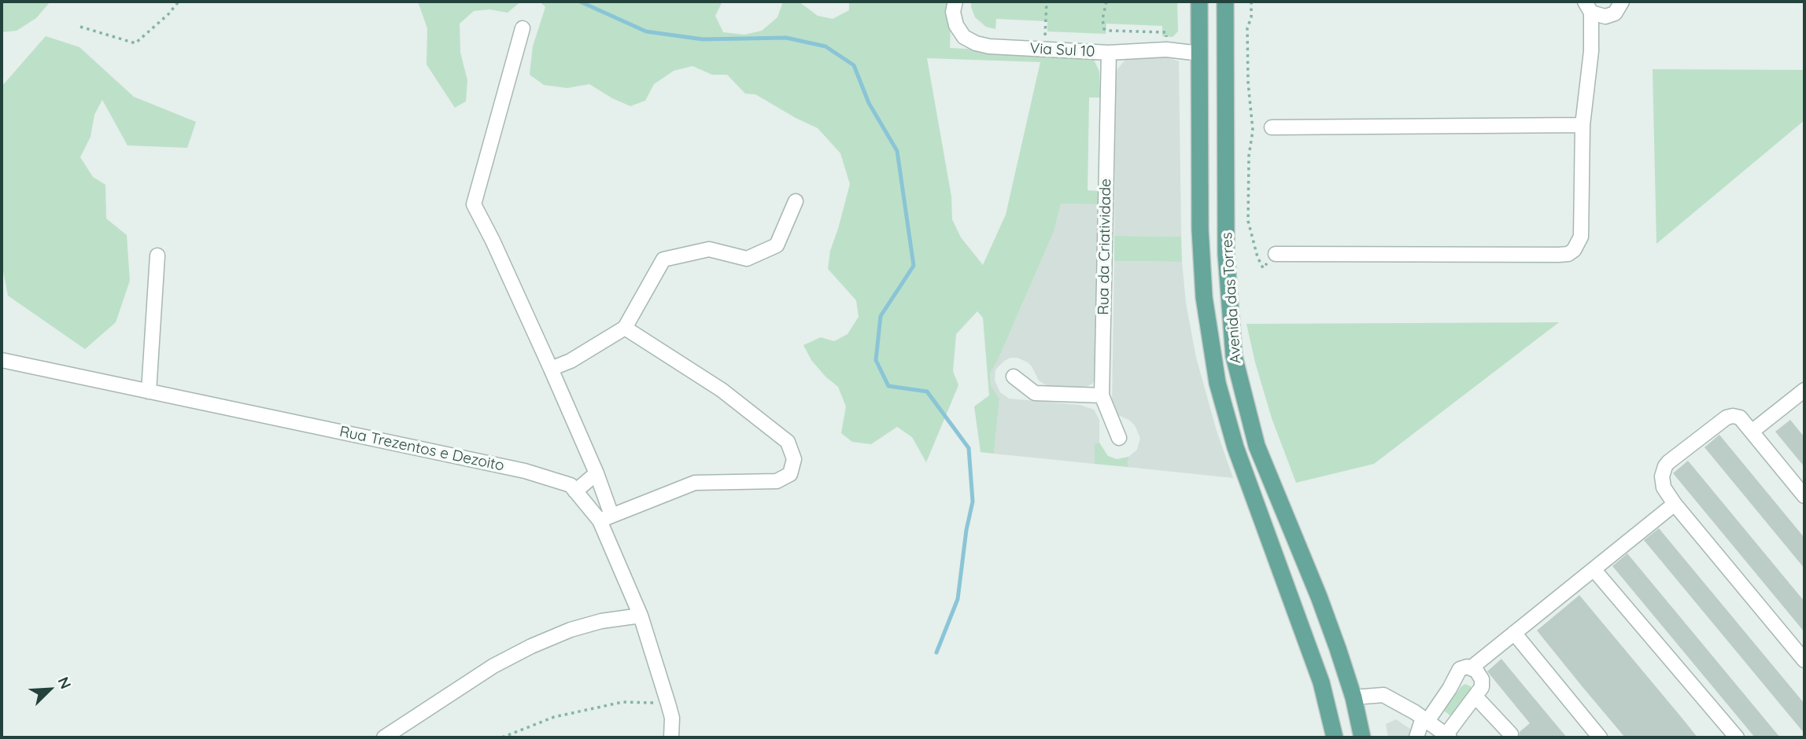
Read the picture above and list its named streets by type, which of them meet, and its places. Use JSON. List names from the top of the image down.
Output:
{
  "streets": {
    "main road": ["Avenida das Torres"],
    "street": ["Via Sul 10", "Rua da Criatividade", "Rua Trezentos e Dezoito"]
  },
  "crossings": [
    ["Via Sul 10", "Rua da Criatividade"],
    ["Via Sul 10", "Avenida das Torres"]
  ],
  "north": "top right"
}
